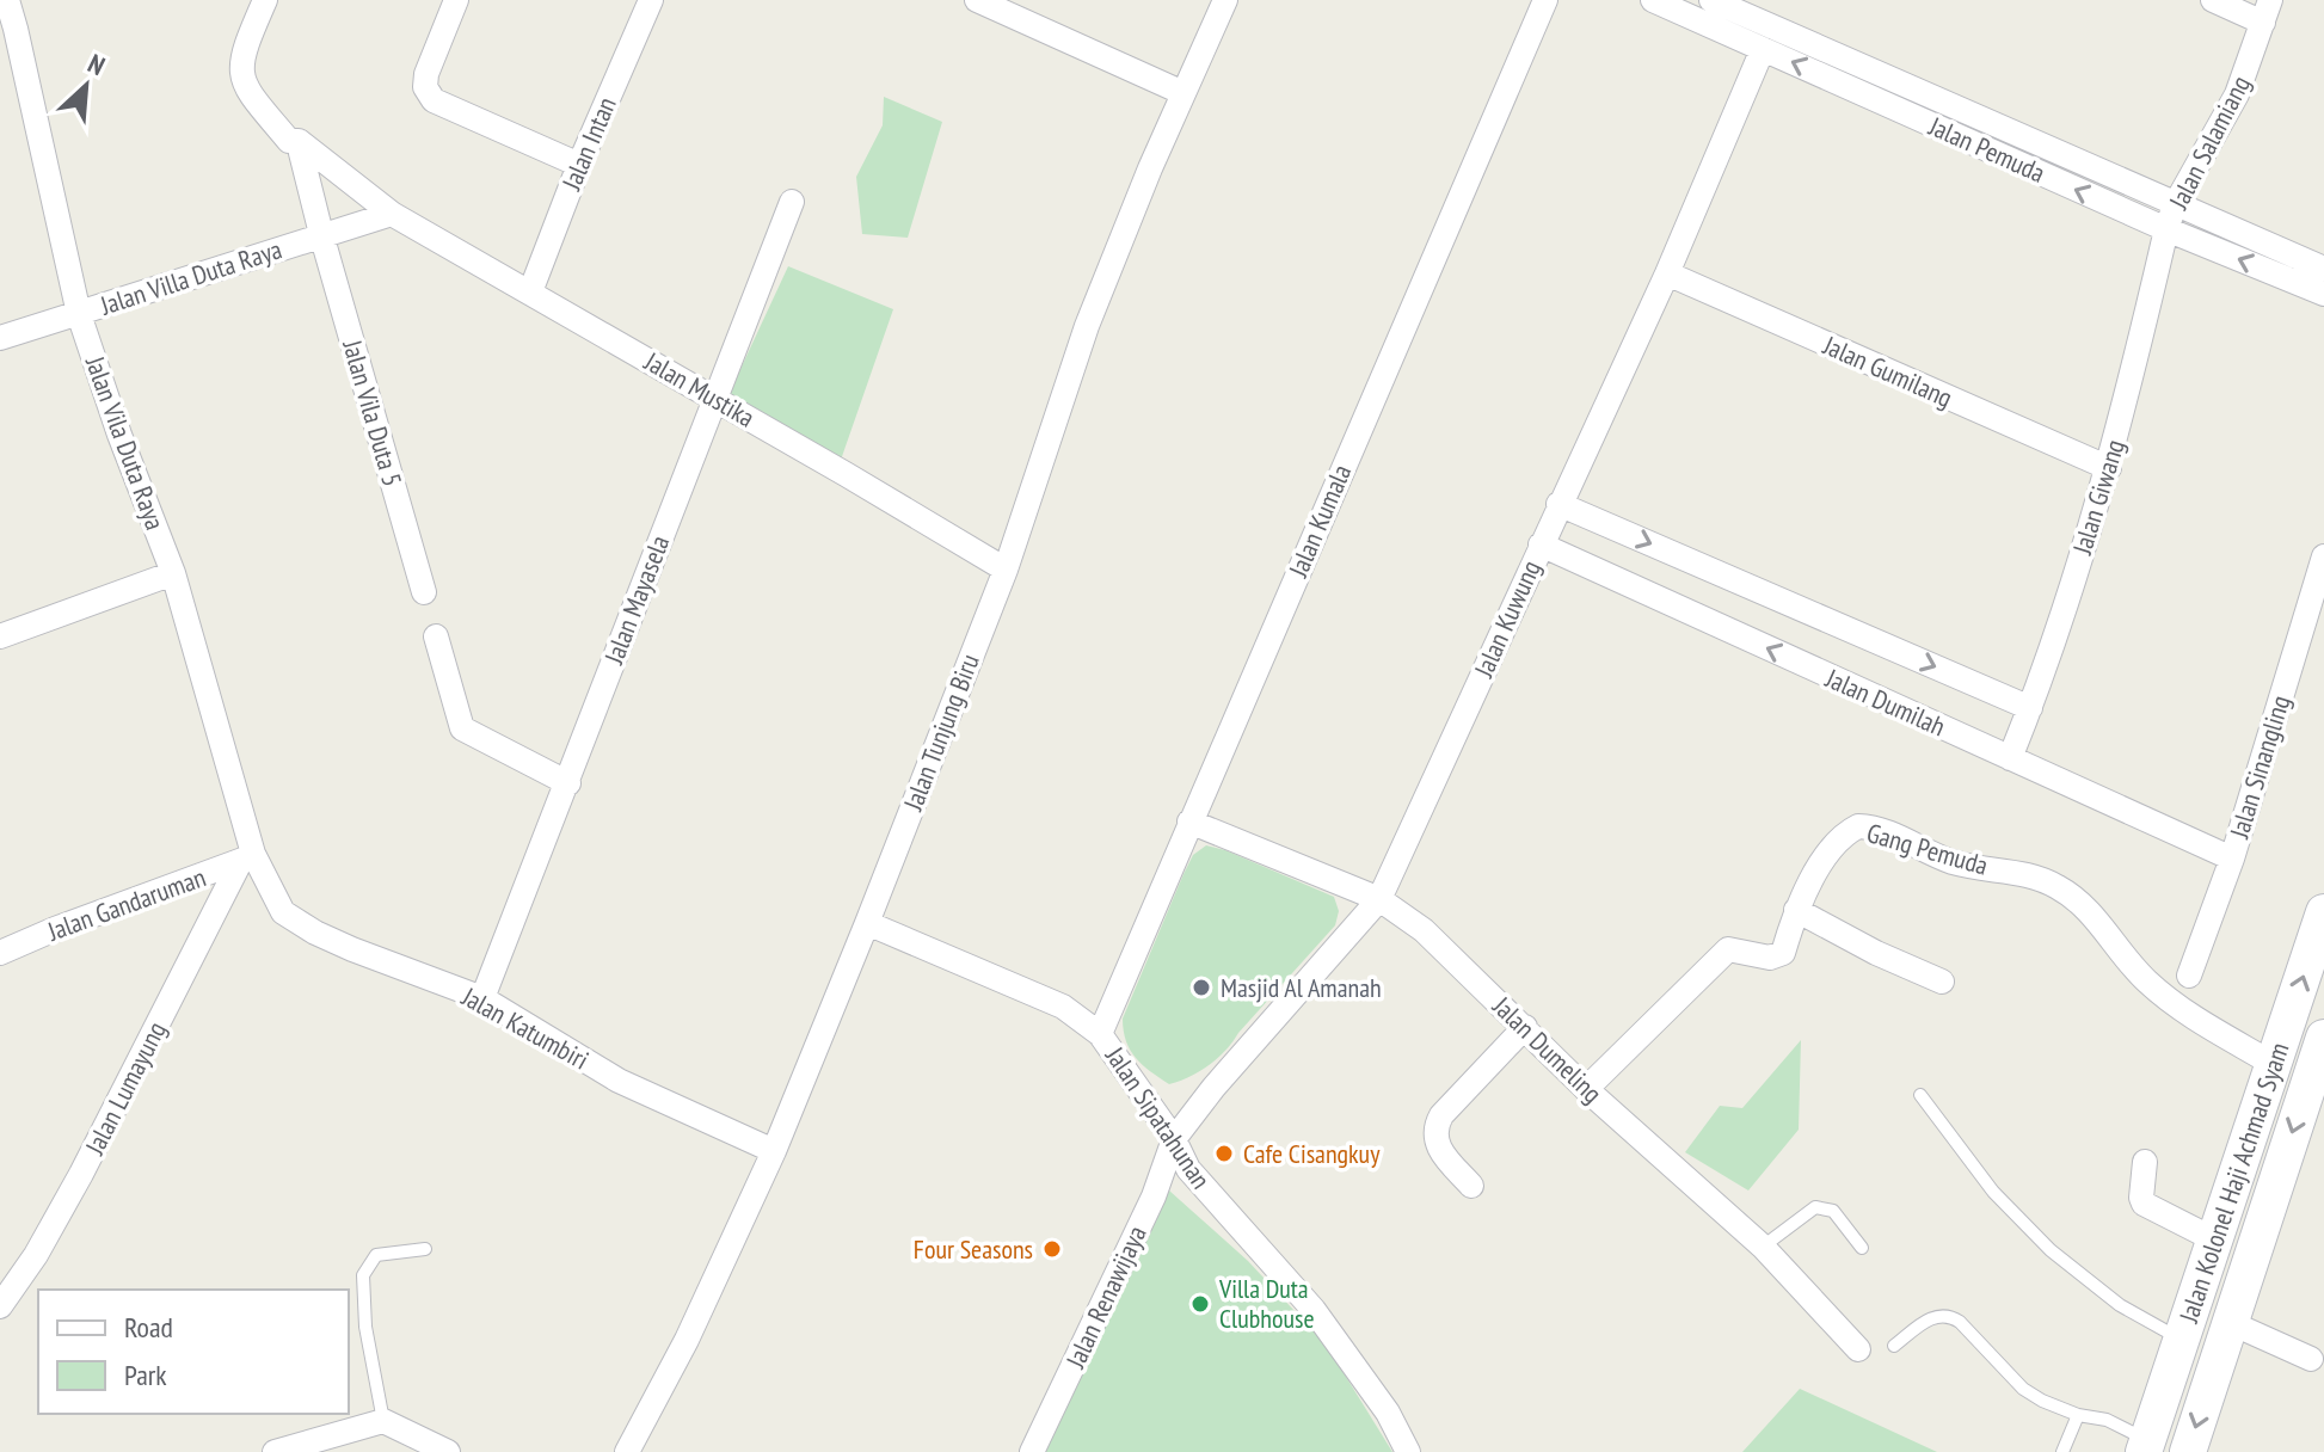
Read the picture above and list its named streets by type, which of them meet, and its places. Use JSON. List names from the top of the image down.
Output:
{
  "streets": {
    "main road": ["Jalan Kolonel Haji Achmad Syam"],
    "street": [
      "Jalan Salamiang",
      "Jalan Intan",
      "Jalan Pemuda",
      "Jalan Villa Duta Raya",
      "Jalan Gumilang",
      "Jalan Mustika",
      "Jalan Vila Duta 5",
      "Jalan Vila Duta Raya",
      "Jalan Giwang",
      "Jalan Kumala",
      "Jalan Mayasela",
      "Jalan Kuwung",
      "Jalan Dumilah",
      "Jalan Tunjung Biru",
      "Jalan Sinangling",
      "Gang Pemuda",
      "Jalan Gandaruman",
      "Jalan Katumbiri",
      "Jalan Dumeling",
      "Jalan Lumayung",
      "Jalan Sipatahunan",
      "Jalan Renawijaya"
    ]
  },
  "crossings": [
    ["Jalan Salamiang", "Jalan Pemuda"],
    ["Jalan Salamiang", "Jalan Giwang"],
    ["Jalan Pemuda", "Jalan Giwang"],
    ["Jalan Pemuda", "Jalan Kuwung"],
    ["Jalan Villa Duta Raya", "Jalan Mustika"],
    ["Jalan Villa Duta Raya", "Jalan Vila Duta 5"],
    ["Jalan Villa Duta Raya", "Jalan Vila Duta Raya"],
    ["Jalan Gumilang", "Jalan Giwang"],
    ["Jalan Gumilang", "Jalan Kuwung"],
    ["Jalan Mustika", "Jalan Vila Duta 5"],
    ["Jalan Mustika", "Jalan Mayasela"],
    ["Jalan Mustika", "Jalan Tunjung Biru"],
    ["Jalan Vila Duta Raya", "Jalan Gandaruman"],
    ["Jalan Vila Duta Raya", "Jalan Katumbiri"],
    ["Jalan Vila Duta Raya", "Jalan Lumayung"],
    ["Jalan Giwang", "Jalan Dumilah"],
    ["Jalan Kumala", "Jalan Dumeling"],
    ["Jalan Kumala", "Jalan Sipatahunan"],
    ["Jalan Mayasela", "Jalan Katumbiri"],
    ["Jalan Kuwung", "Jalan Dumilah"],
    ["Jalan Kuwung", "Jalan Dumeling"],
    ["Jalan Kuwung", "Jalan Sipatahunan"],
    ["Jalan Kuwung", "Jalan Renawijaya"],
    ["Jalan Dumilah", "Jalan Sinangling"],
    ["Jalan Tunjung Biru", "Jalan Katumbiri"],
    ["Jalan Tunjung Biru", "Jalan Sipatahunan"],
    ["Gang Pemuda", "Jalan Dumeling"],
    ["Gang Pemuda", "Jalan Kolonel Haji Achmad Syam"],
    ["Jalan Gandaruman", "Jalan Katumbiri"],
    ["Jalan Gandaruman", "Jalan Lumayung"],
    ["Jalan Katumbiri", "Jalan Lumayung"],
    ["Jalan Sipatahunan", "Jalan Renawijaya"]
  ],
  "places": [
    "Masjid Al Amanah",
    "Cafe Cisangkuy",
    "Four Seasons",
    "Villa Duta Clubhouse"
  ],
  "legend": ["Road", "Park"],
  "north": "top right"
}
